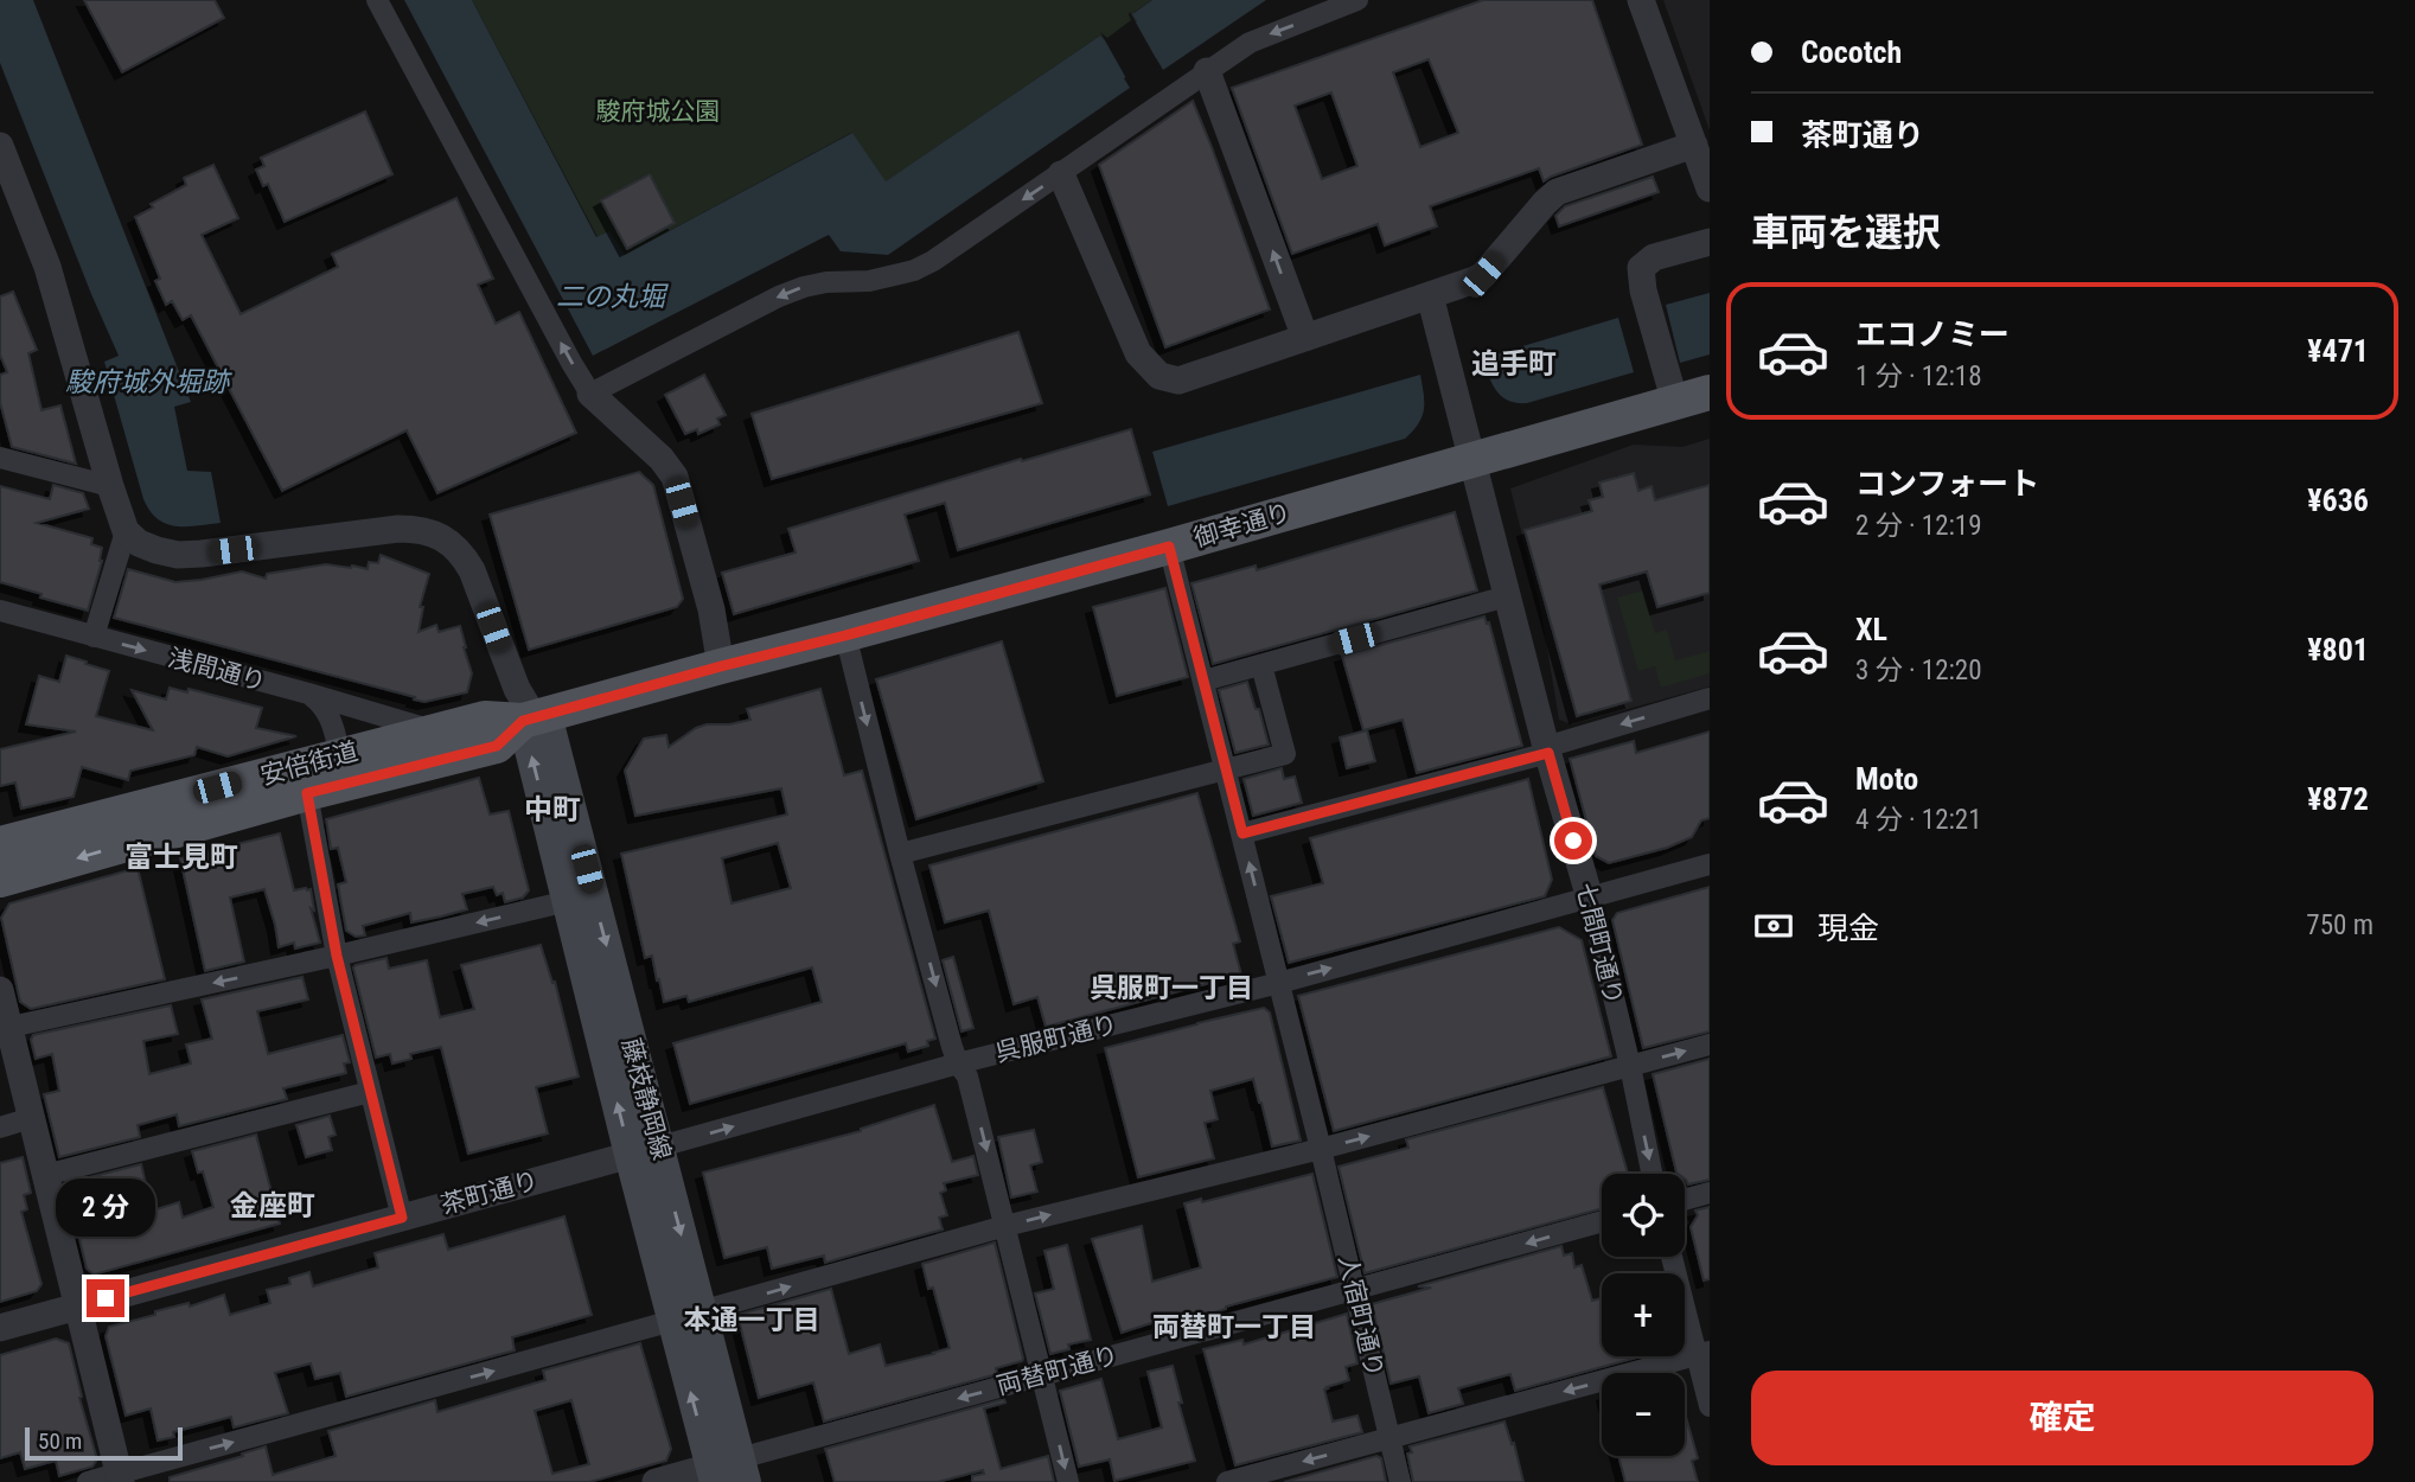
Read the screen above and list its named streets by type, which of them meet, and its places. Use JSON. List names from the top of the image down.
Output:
{
  "streets": {
    "main road": ["御幸通り", "安倍街道", "藤枝静岡線"],
    "street": [
      "浅間通り",
      "七間町通り",
      "呉服町通り",
      "茶町通り",
      "人宿町通り",
      "両替町通り"
    ]
  },
  "crossings": [
    ["御幸通り", "安倍街道"],
    ["御幸通り", "七間町通り"],
    ["御幸通り", "藤枝静岡線"],
    ["御幸通り", "人宿町通り"],
    ["浅間通り", "安倍街道"],
    ["安倍街道", "藤枝静岡線"],
    ["七間町通り", "呉服町通り"],
    ["呉服町通り", "藤枝静岡線"],
    ["呉服町通り", "茶町通り"],
    ["呉服町通り", "人宿町通り"],
    ["藤枝静岡線", "茶町通り"],
    ["藤枝静岡線", "両替町通り"],
    ["人宿町通り", "両替町通り"]
  ],
  "one_way": ["浅間通り"],
  "districts": [
    "追手町",
    "中町",
    "富士見町",
    "呉服町一丁目",
    "金座町",
    "本通一丁目",
    "両替町一丁目"
  ],
  "water": ["二の丸堀", "駿府城外堀跡"],
  "parks": ["駿府城公園"],
  "scale_bar": "50 m",
  "page": {
    "banner": ["Cocotch", "茶町通り"],
    "heading": "車両を選択",
    "list": [
      {
        "name": "エコノミー",
        "note": "1 分 · 12:18",
        "value": "¥471"
      },
      {
        "name": "コンフォート",
        "note": "2 分 · 12:19",
        "value": "¥636"
      },
      {
        "name": "XL",
        "note": "3 分 · 12:20",
        "value": "¥801"
      },
      {
        "name": "Moto",
        "note": "4 分 · 12:21",
        "value": "¥872"
      }
    ],
    "pay": ["現金", "750 m"],
    "map_buttons": ["+", "−"],
    "bubble": "2 分",
    "buttons": "確定",
    "scale": "50 m"
  }
}
